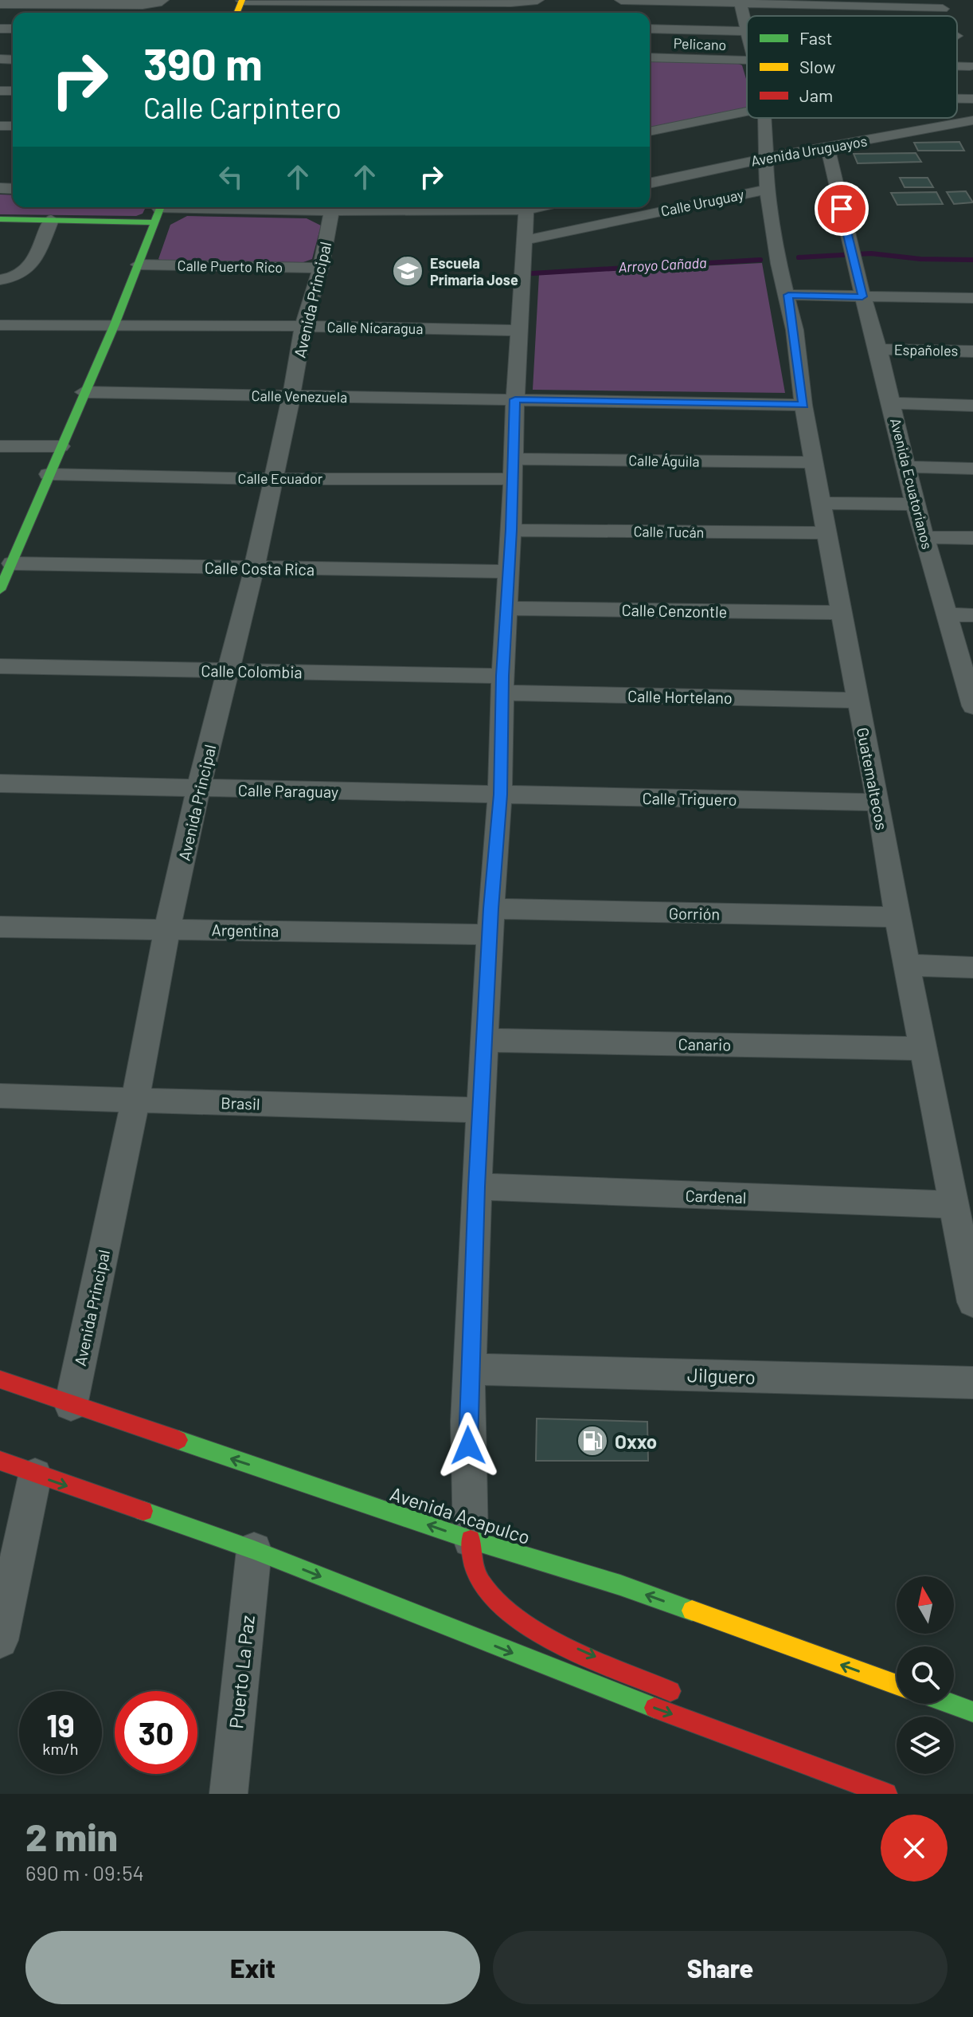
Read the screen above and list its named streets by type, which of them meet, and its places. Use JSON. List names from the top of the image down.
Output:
{
  "streets": {
    "main road": ["Avenida Acapulco"],
    "street": [
      "Pelicano",
      "Avenida Uruguayos",
      "Calle Uruguay",
      "Calle Puerto Rico",
      "Avenida Principal",
      "Calle Nicaragua",
      "Españoles",
      "Calle Venezuela",
      "Calle Águila",
      "Calle Ecuador",
      "Avenida Ecuatorianos",
      "Calle Tucán",
      "Calle Costa Rica",
      "Calle Cenzontle",
      "Calle Colombia",
      "Calle Hortelano",
      "Guatemaltecos",
      "Calle Paraguay",
      "Calle Triguero",
      "Gorrión",
      "Argentina",
      "Canario",
      "Brasil",
      "Cardenal",
      "Jilguero",
      "Puerto La Paz"
    ]
  },
  "crossings": [
    ["Avenida Uruguayos", "Avenida Ecuatorianos"],
    ["Avenida Uruguayos", "Guatemaltecos"],
    ["Calle Uruguay", "Guatemaltecos"],
    ["Calle Puerto Rico", "Avenida Principal"],
    ["Avenida Principal", "Calle Nicaragua"],
    ["Avenida Principal", "Calle Venezuela"],
    ["Avenida Principal", "Calle Ecuador"],
    ["Avenida Principal", "Calle Costa Rica"],
    ["Avenida Principal", "Calle Colombia"],
    ["Avenida Principal", "Calle Paraguay"],
    ["Avenida Principal", "Argentina"],
    ["Avenida Principal", "Brasil"],
    ["Avenida Principal", "Avenida Acapulco"],
    ["Españoles", "Avenida Ecuatorianos"],
    ["Calle Venezuela", "Guatemaltecos"],
    ["Calle Águila", "Calle Ecuador"],
    ["Calle Águila", "Guatemaltecos"],
    ["Calle Tucán", "Guatemaltecos"],
    ["Calle Cenzontle", "Guatemaltecos"],
    ["Calle Colombia", "Calle Hortelano"],
    ["Calle Hortelano", "Guatemaltecos"],
    ["Guatemaltecos", "Calle Triguero"],
    ["Guatemaltecos", "Gorrión"],
    ["Guatemaltecos", "Canario"],
    ["Guatemaltecos", "Cardenal"],
    ["Calle Paraguay", "Calle Triguero"]
  ],
  "water": ["Arroyo Cañada"],
  "places": {
    "school or university": ["Escuela Primaria Jose"],
    "fuel station": ["Oxxo"]
  },
  "legend": ["Fast", "Slow", "Jam"],
  "north": "top",
  "page": {
    "turn": ["390 m", "Calle Carpintero"],
    "speed": "19 km/h",
    "limit": "30",
    "heading": ["2 min", "690 m · 09:54"],
    "buttons": ["Exit", "Share"]
  }
}
